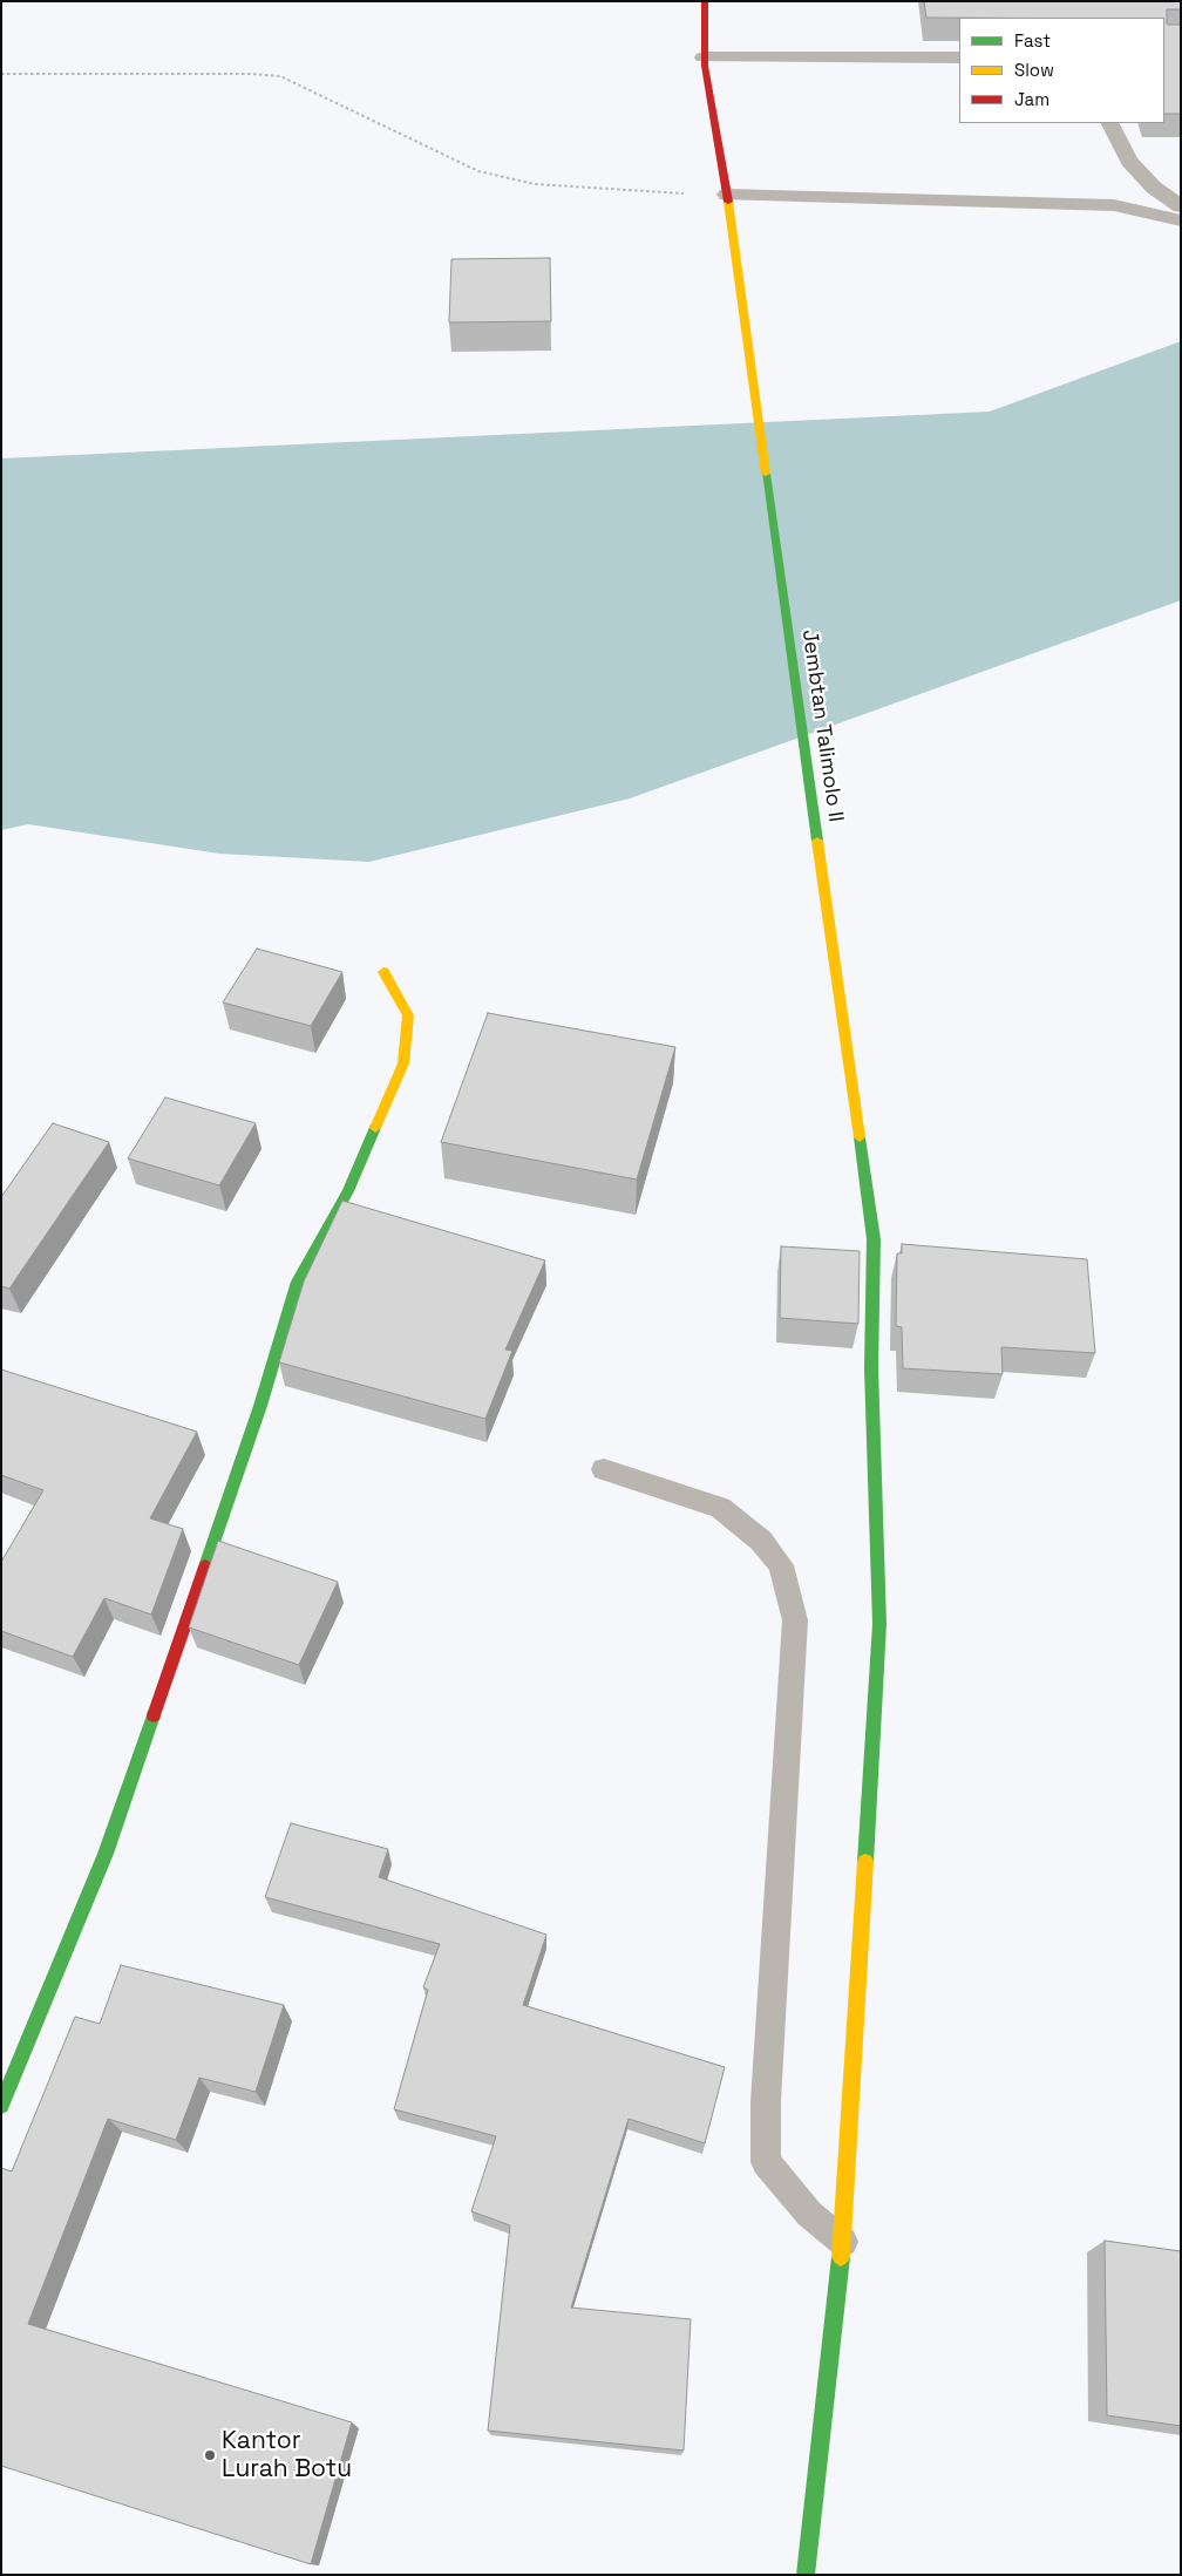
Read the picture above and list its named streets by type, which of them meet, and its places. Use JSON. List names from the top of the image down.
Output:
{
  "streets": {
    "street": ["Jembtan Talimolo II"]
  },
  "places": ["Kantor Lurah Botu"],
  "legend": ["Fast", "Slow", "Jam"]
}
